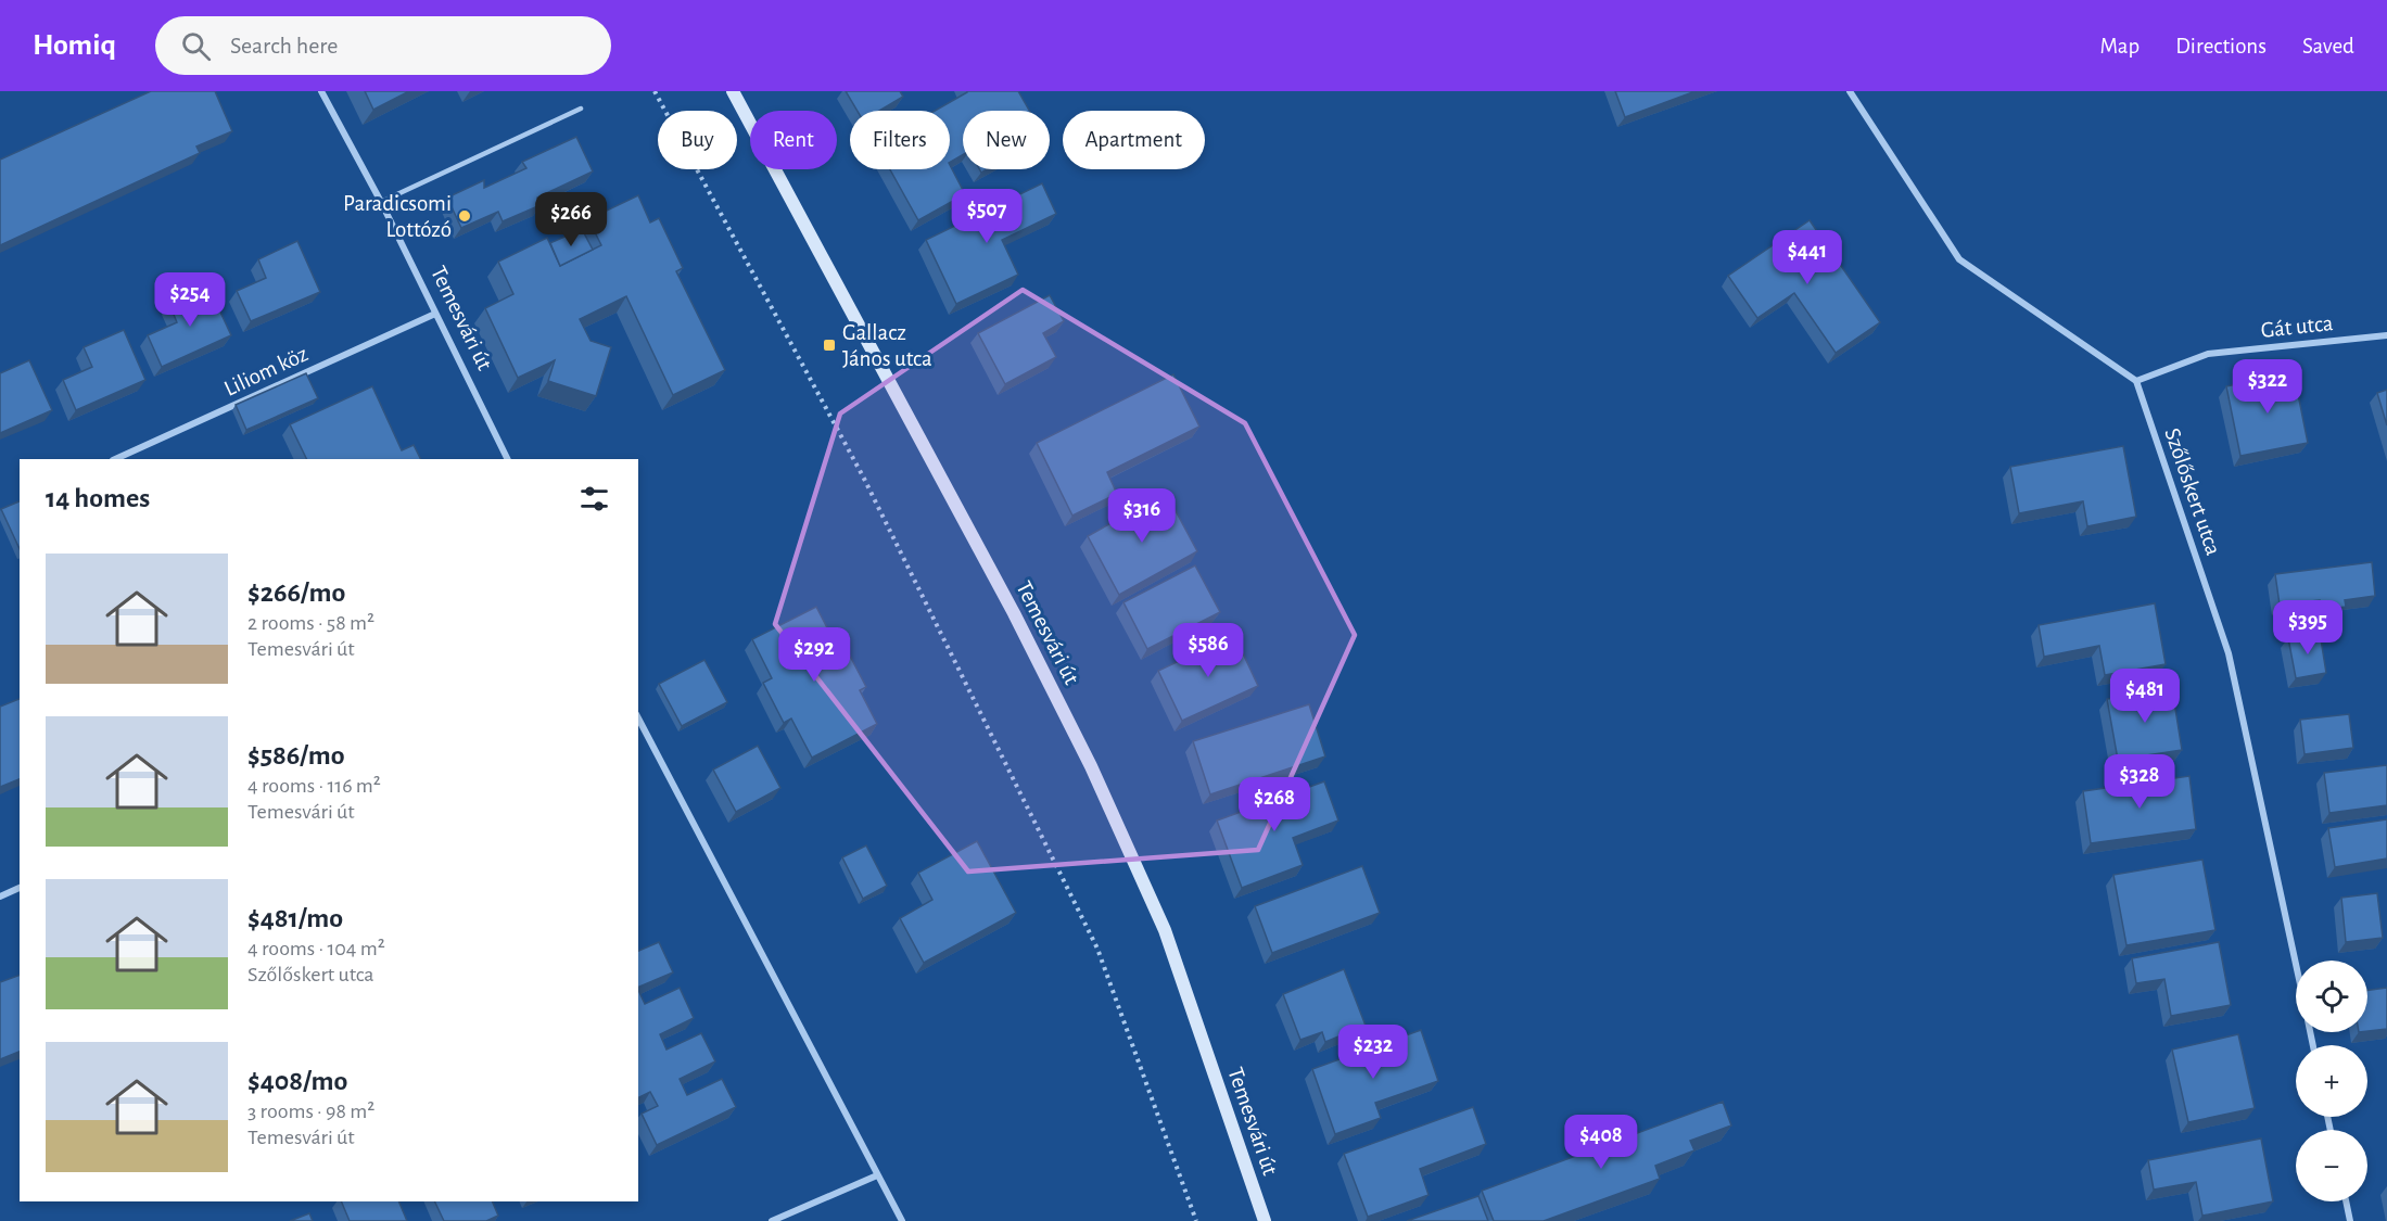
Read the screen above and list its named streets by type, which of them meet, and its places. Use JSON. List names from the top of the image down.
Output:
{
  "streets": {
    "street": [
      "Temesvári út",
      "Gát utca",
      "Liliom köz",
      "Szőlőskert utca"
    ]
  },
  "crossings": [
    ["Temesvári út", "Liliom köz"],
    ["Gát utca", "Szőlőskert utca"]
  ],
  "places": {
    "other": ["Paradicsomi Lottózó"],
    "transit": ["Gallacz János utca"]
  },
  "page": {
    "header": "Homiq",
    "search": "Search here",
    "nav": ["Map", "Directions", "Saved"],
    "chip": [
      "Buy",
      "Rent",
      "Filters",
      "New",
      "Apartment"
    ],
    "price": [
      "$507",
      "$266",
      "$441",
      "$254",
      "$322",
      "$316",
      "$395",
      "$586",
      "$292",
      "$481",
      "$328",
      "$268",
      "$232",
      "$408"
    ],
    "heading": "14 homes",
    "list": [
      {
        "name": "$266/mo",
        "note": "2 rooms · 58 m² · Temesvári út"
      },
      {
        "name": "$586/mo",
        "note": "4 rooms · 116 m² · Temesvári út"
      },
      {
        "name": "$481/mo",
        "note": "4 rooms · 104 m² · Szőlőskert utca"
      },
      {
        "name": "$408/mo",
        "note": "3 rooms · 98 m² · Temesvári út"
      }
    ],
    "map_buttons": ["+", "−"]
  }
}
